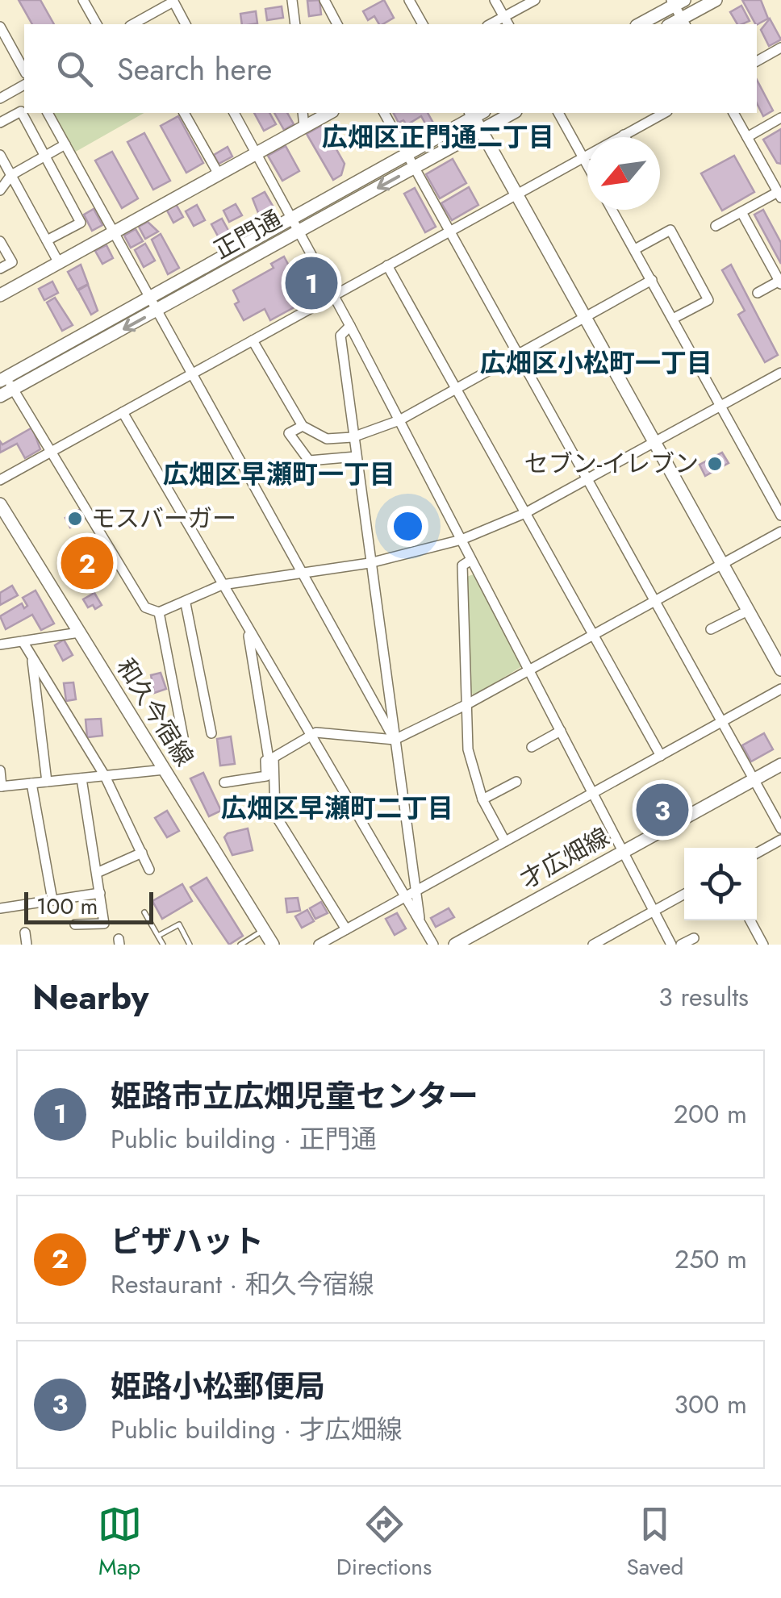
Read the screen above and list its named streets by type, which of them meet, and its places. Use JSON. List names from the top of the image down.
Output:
{
  "streets": {
    "street": ["正門通", "和久今宿線", "才広畑線"]
  },
  "districts": [
    "広畑区正門通二丁目",
    "広畑区小松町一丁目",
    "広畑区早瀬町一丁目",
    "広畑区早瀬町二丁目"
  ],
  "places": ["セブン-イレブン", "モスバーガー"],
  "scale_bar": "100 m",
  "north": "bottom left",
  "page": {
    "search": "Search here",
    "pins": ["1", "2", "3"],
    "scale": "100 m",
    "heading": ["Nearby", "3 results"],
    "list": [
      {
        "mark": "1",
        "name": "姫路市立広畑児童センター",
        "note": "Public building · 正門通",
        "value": "200 m"
      },
      {
        "mark": "2",
        "name": "ピザハット",
        "note": "Restaurant · 和久今宿線",
        "value": "250 m"
      },
      {
        "mark": "3",
        "name": "姫路小松郵便局",
        "note": "Public building · 才広畑線",
        "value": "300 m"
      }
    ],
    "nav": ["Map", "Directions", "Saved"]
  }
}
